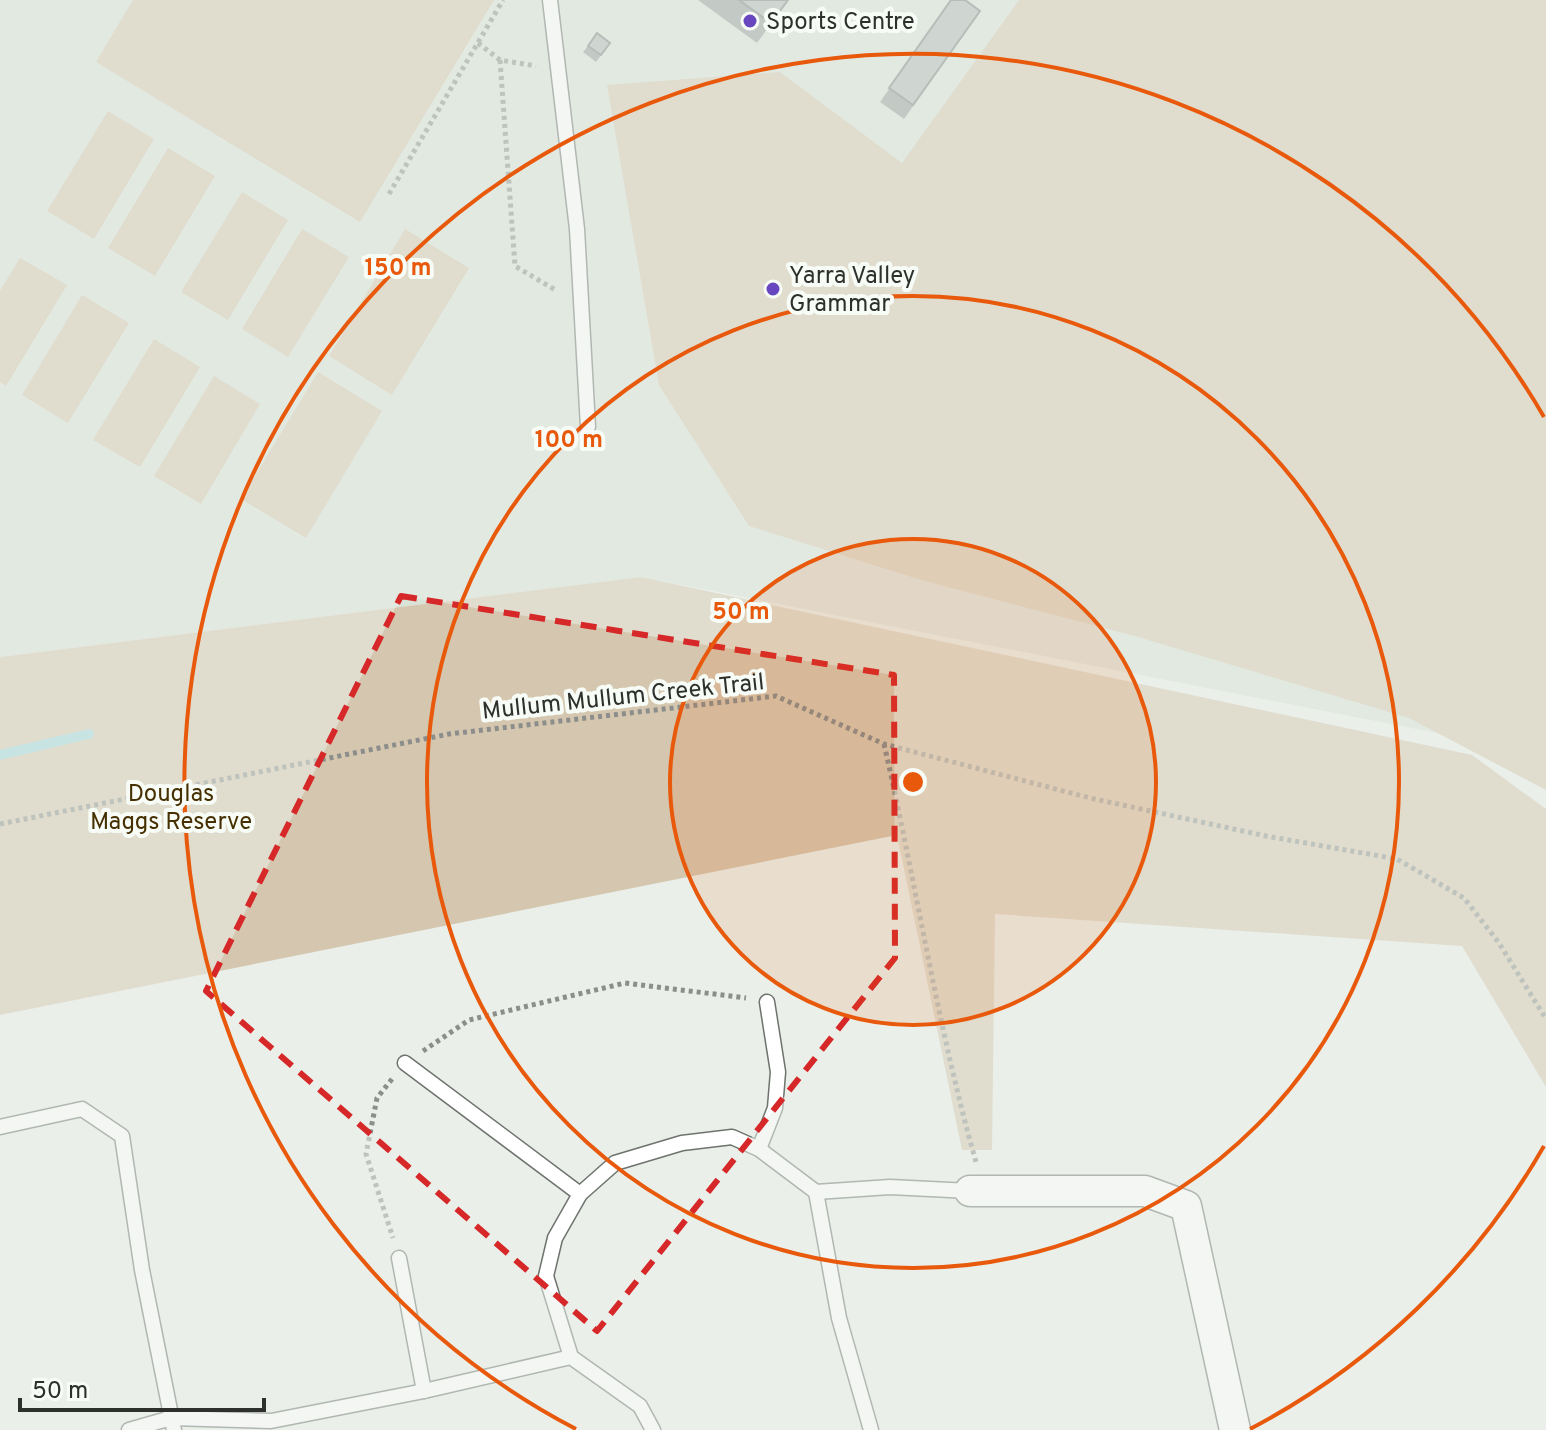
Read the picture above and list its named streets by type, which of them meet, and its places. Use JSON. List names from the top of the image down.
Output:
{
  "streets": {
    "path": ["Mullum Mullum Creek Trail"]
  },
  "parks": ["Douglas Maggs Reserve"],
  "places": ["Sports Centre", "Yarra Valley Grammar"],
  "scale_bar": "50 m",
  "rings": ["150 m", "100 m", "50 m"]
}
